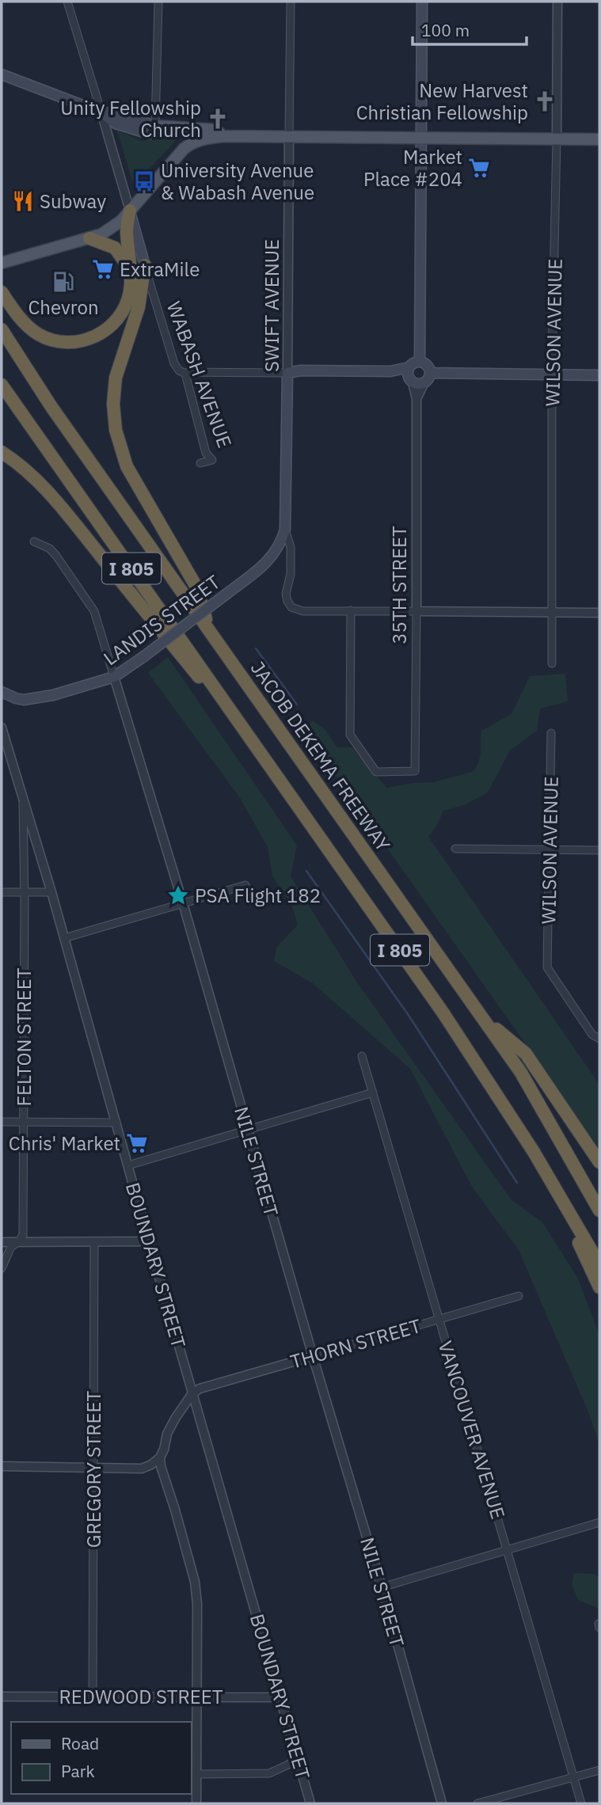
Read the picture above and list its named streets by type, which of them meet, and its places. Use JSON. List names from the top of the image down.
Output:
{
  "streets": {
    "highway": ["I 805", "JACOB DEKEMA FREEWAY"],
    "main road": ["SWIFT AVENUE", "WABASH AVENUE", "LANDIS STREET"],
    "street": [
      "WILSON AVENUE",
      "35TH STREET",
      "FELTON STREET",
      "NILE STREET",
      "BOUNDARY STREET",
      "THORN STREET",
      "VANCOUVER AVENUE",
      "GREGORY STREET",
      "REDWOOD STREET"
    ]
  },
  "crossings": [
    ["SWIFT AVENUE", "35TH STREET"],
    ["SWIFT AVENUE", "LANDIS STREET"],
    ["LANDIS STREET", "NILE STREET"],
    ["FELTON STREET", "BOUNDARY STREET"],
    ["NILE STREET", "THORN STREET"],
    ["BOUNDARY STREET", "THORN STREET"],
    ["BOUNDARY STREET", "REDWOOD STREET"],
    ["THORN STREET", "VANCOUVER AVENUE"],
    ["GREGORY STREET", "REDWOOD STREET"]
  ],
  "places": {
    "church": ["New Harvest Christian Fellowship", "Unity Fellowship Church"],
    "supermarket": ["Market Place #204", "ExtraMile", "Chris' Market"],
    "bus stop": ["University Avenue & Wabash Avenue"],
    "restaurant": ["Subway"],
    "fuel station": ["Chevron"],
    "place": ["PSA Flight 182"]
  },
  "legend": ["Road", "Park"],
  "scale_bar": "100 m"
}
